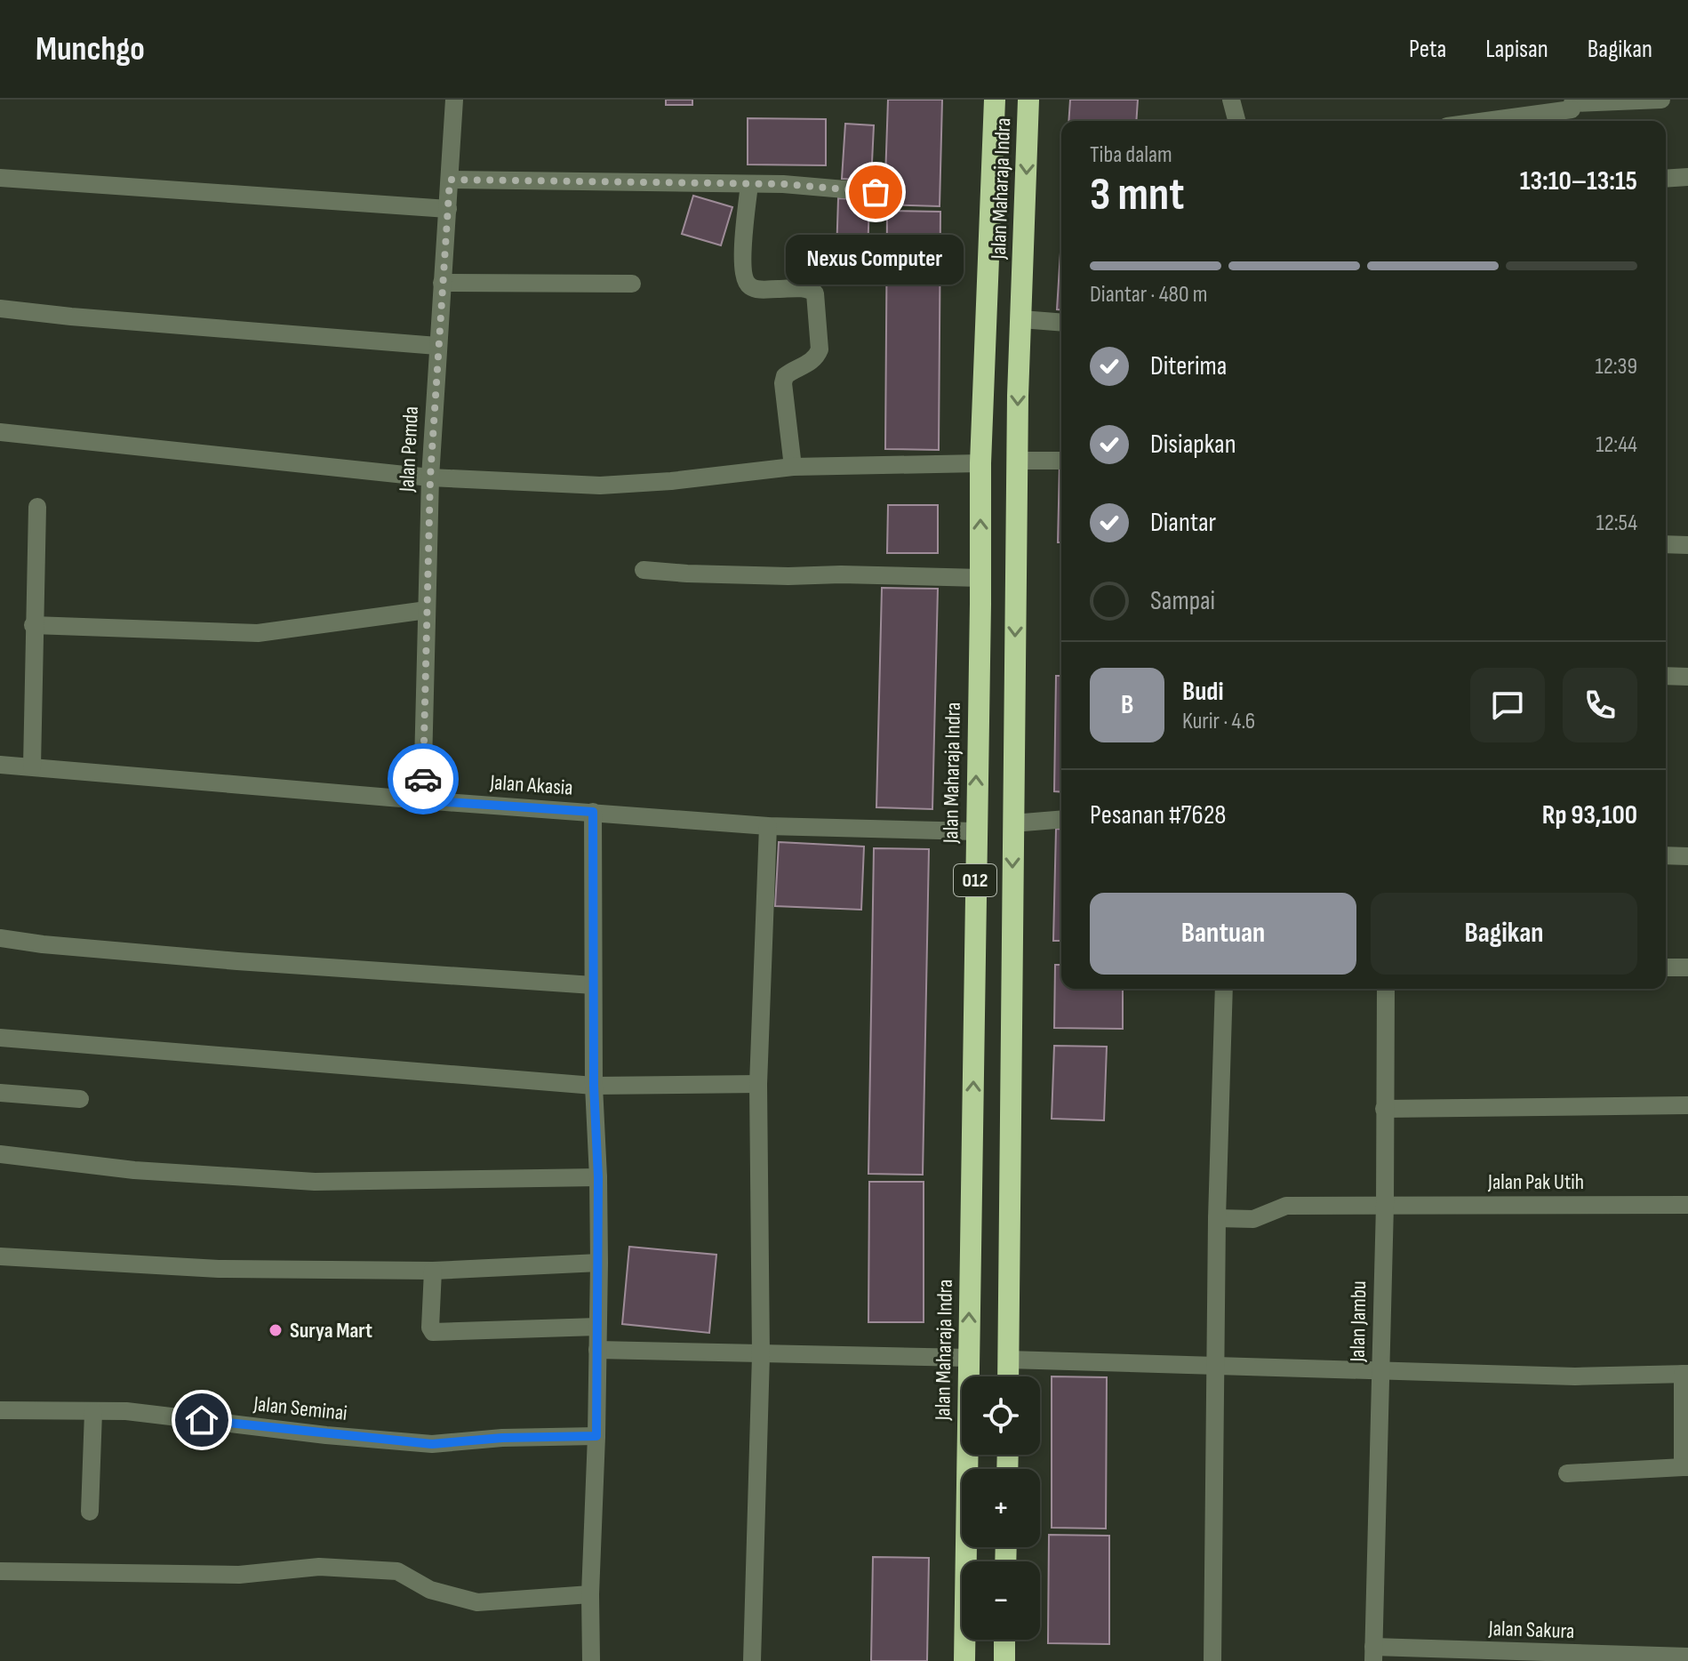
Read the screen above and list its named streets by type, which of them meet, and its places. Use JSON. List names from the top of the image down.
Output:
{
  "streets": {
    "highway": ["Jalan Maharaja Indra", "012"],
    "street": [
      "Jalan Pemda",
      "Jalan Akasia",
      "Jalan Pak Utih",
      "Jalan Jambu",
      "Jalan Seminai",
      "Jalan Sakura"
    ]
  },
  "crossings": [
    ["Jalan Maharaja Indra", "Jalan Akasia"],
    ["Jalan Pemda", "Jalan Akasia"],
    ["Jalan Pak Utih", "Jalan Jambu"],
    ["Jalan Jambu", "Jalan Sakura"]
  ],
  "places": ["Nexus Computer", "Surya Mart"],
  "page": {
    "header": "Munchgo",
    "nav": ["Peta", "Lapisan", "Bagikan"],
    "heading": ["3 mnt", "Tiba dalam", "13:10–13:15"],
    "panel": [
      "Budi",
      "Kurir · 4.6",
      "Pesanan #7628",
      "Rp 93,100"
    ],
    "bubble": "Nexus Computer",
    "bar": "Diantar · 480 m",
    "list": [
      ["Diterima", "12:39"],
      ["Disiapkan", "12:44"],
      ["Diantar", "12:54"],
      "Sampai"
    ],
    "round": "B",
    "buttons": ["Bantuan", "Bagikan"],
    "map_buttons": ["+", "−"]
  }
}
